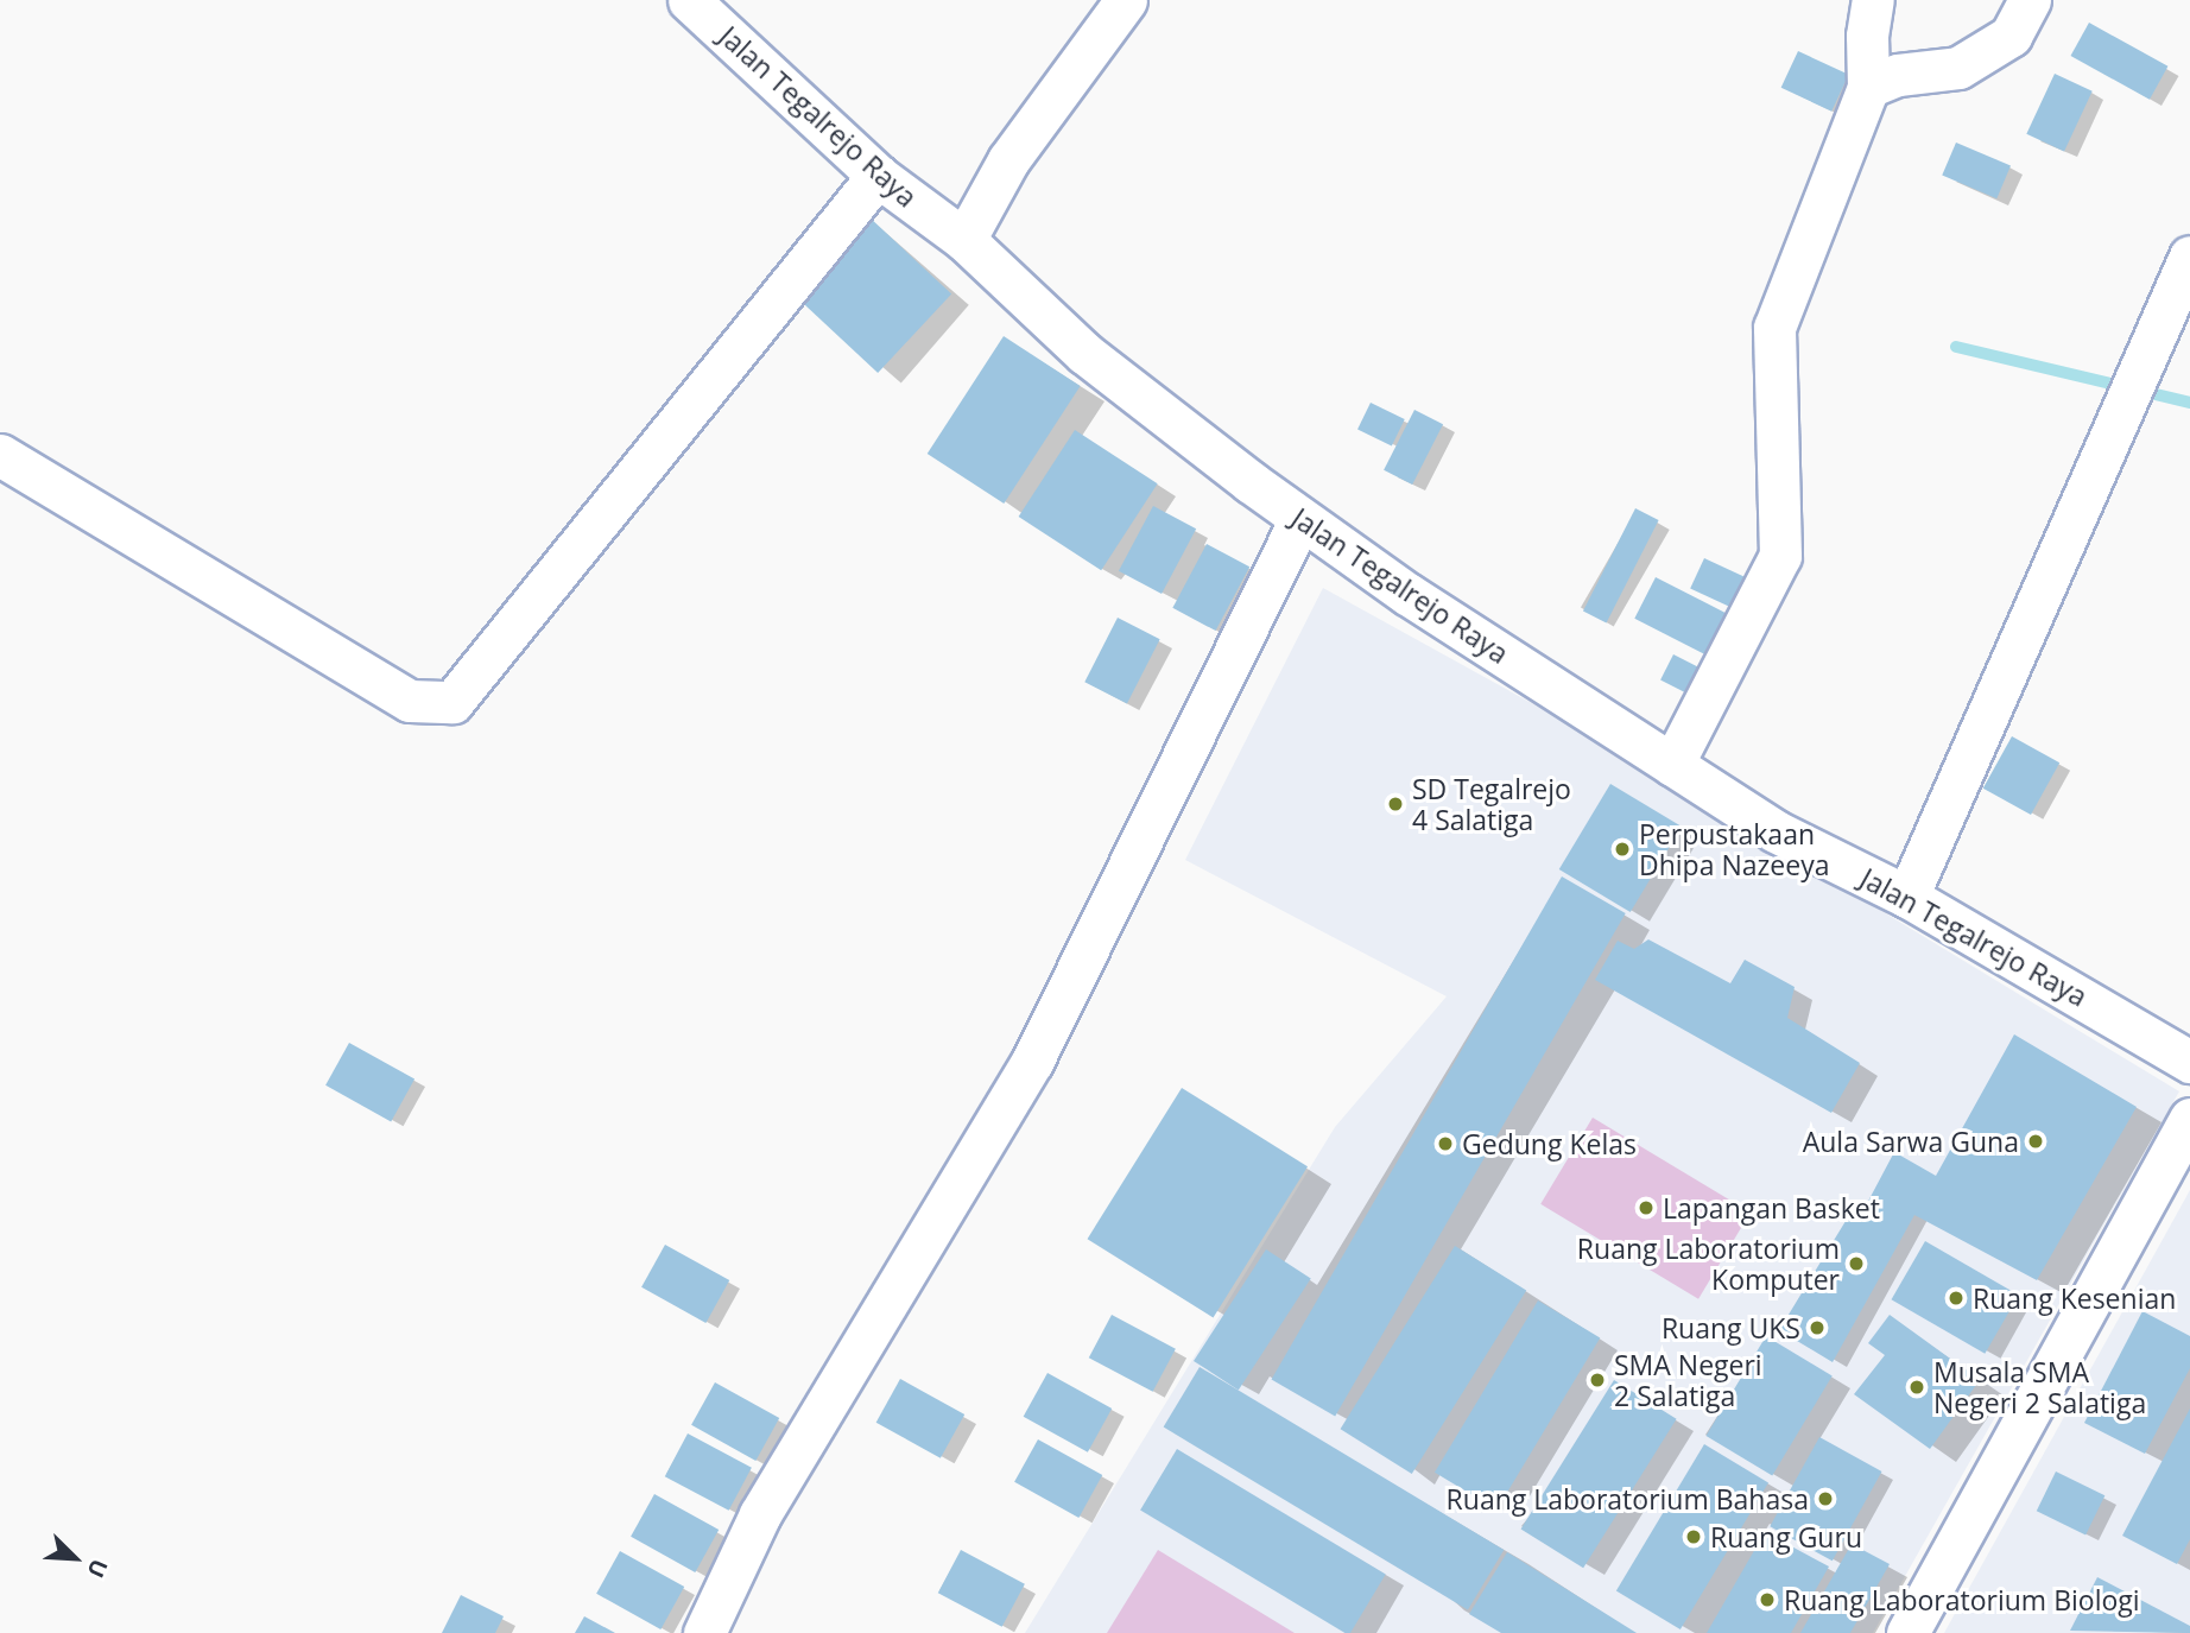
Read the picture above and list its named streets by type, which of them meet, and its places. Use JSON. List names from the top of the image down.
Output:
{
  "streets": {
    "street": ["Jalan Tegalrejo Raya"]
  },
  "places": [
    "SD Tegalrejo 4 Salatiga",
    "Perpustakaan Dhipa Nazeeya",
    "Aula Sarwa Guna",
    "Gedung Kelas",
    "Lapangan Basket",
    "Ruang Laboratorium Komputer",
    "Ruang Kesenian",
    "Ruang UKS",
    "SMA Negeri 2 Salatiga",
    "Musala SMA Negeri 2 Salatiga",
    "Ruang Laboratorium Bahasa",
    "Ruang Guru",
    "Ruang Laboratorium Biologi"
  ],
  "north": "bottom right"
}
